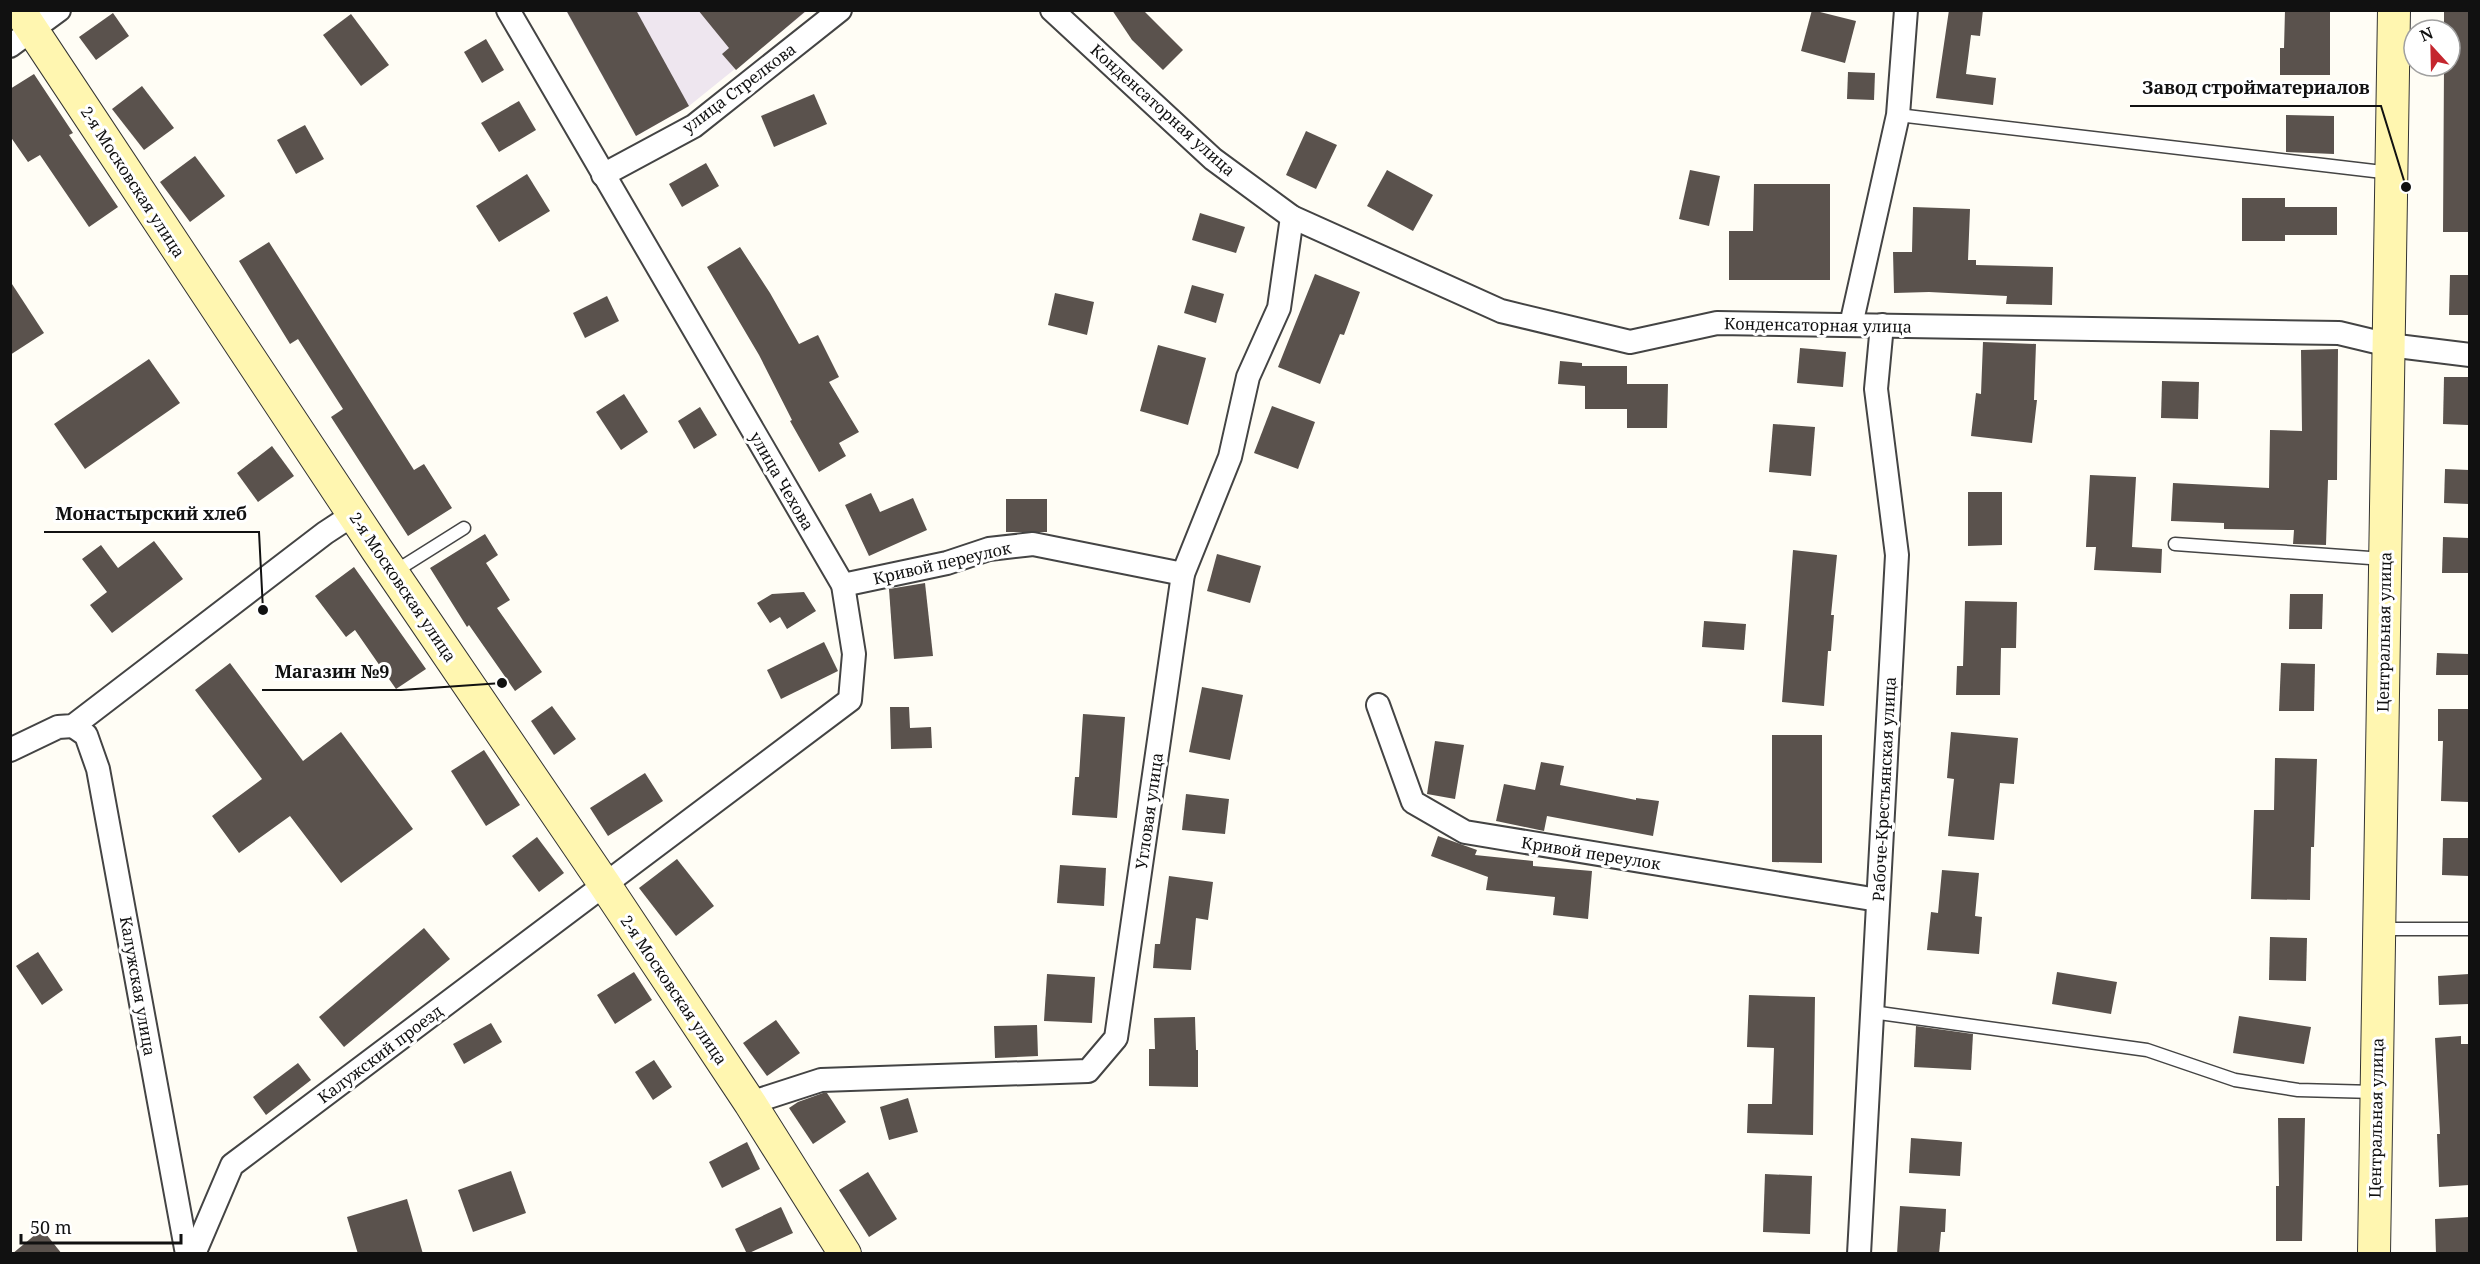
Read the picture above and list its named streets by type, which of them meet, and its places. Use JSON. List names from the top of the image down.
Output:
{
  "streets": {
    "street": [
      "улица Стрелкова",
      "Конденсаторная улица",
      "2-я Московская улица",
      "улица Чехова",
      "Кривой переулок",
      "Центральная улица",
      "Рабоче-Крестьянская улица",
      "Угловая улица",
      "Калужская улица",
      "Калужский проезд"
    ]
  },
  "crossings": [
    ["улица Стрелкова", "улица Чехова"],
    ["Конденсаторная улица", "Центральная улица"],
    ["Конденсаторная улица", "Рабоче-Крестьянская улица"],
    ["Конденсаторная улица", "Угловая улица"],
    ["2-я Московская улица", "улица Чехова"],
    ["2-я Московская улица", "Угловая улица"],
    ["2-я Московская улица", "Калужский проезд"],
    ["улица Чехова", "Кривой переулок"],
    ["улица Чехова", "Калужский проезд"],
    ["Кривой переулок", "Рабоче-Крестьянская улица"],
    ["Кривой переулок", "Угловая улица"]
  ],
  "places": ["Завод стройматериалов", "Монастырский хлеб", "Магазин №9"],
  "scale_bar": "50 m",
  "north": "top"
}
